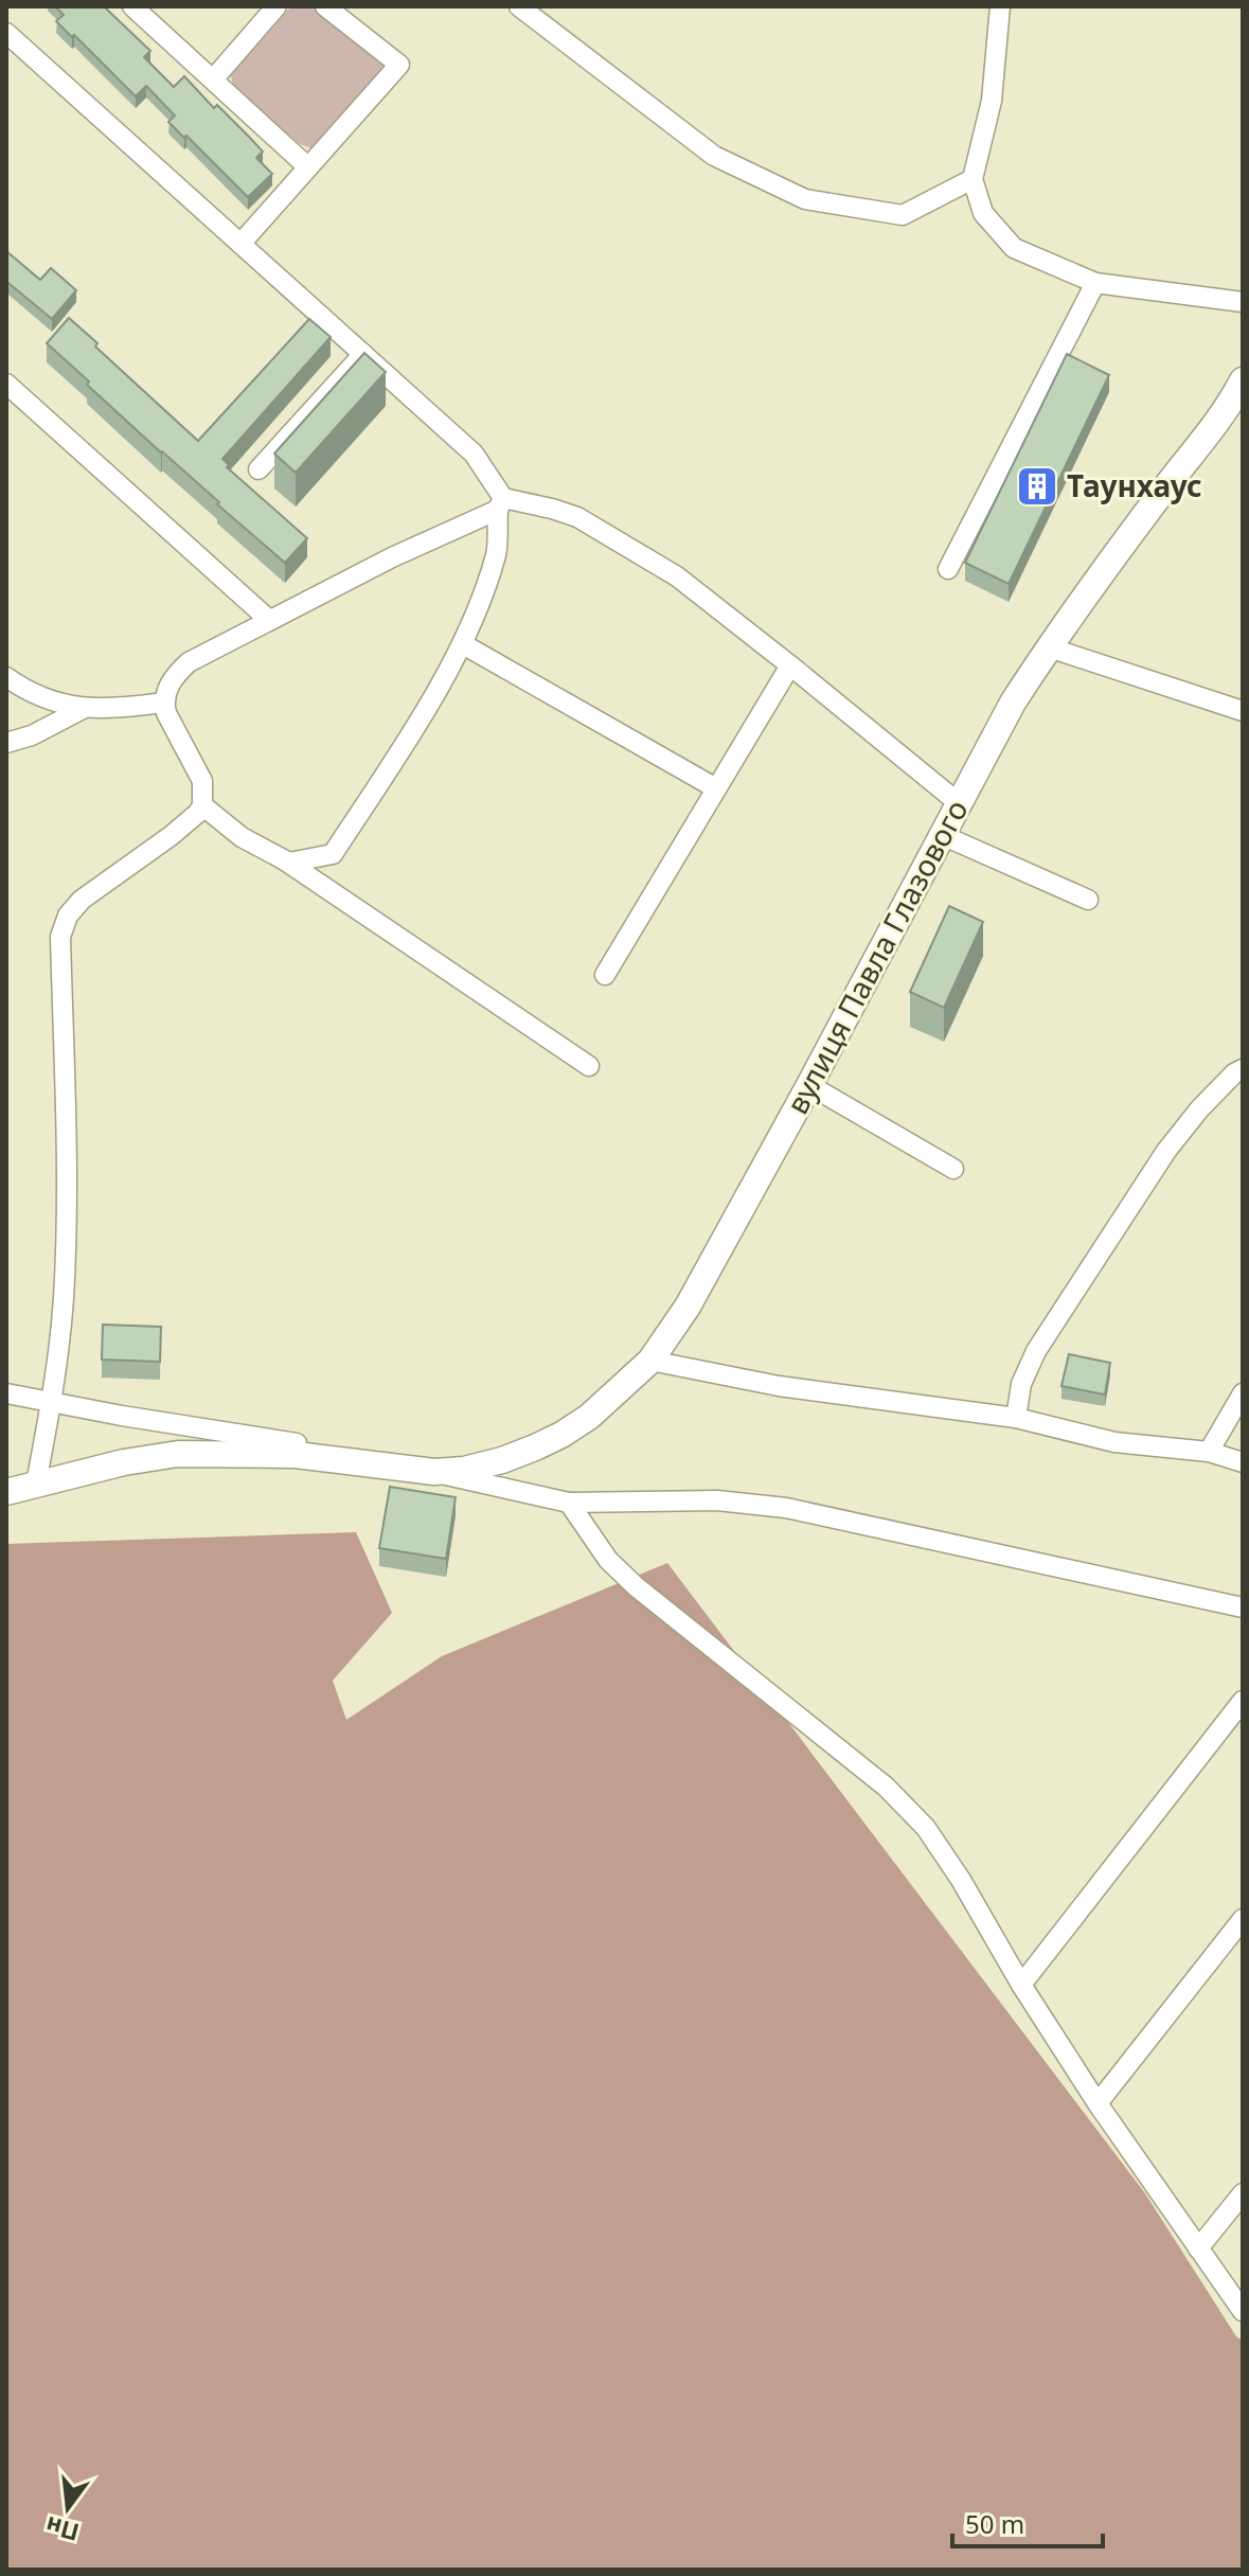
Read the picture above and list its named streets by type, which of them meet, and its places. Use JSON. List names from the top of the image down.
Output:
{
  "streets": {
    "main road": ["вулиця Павла Глазового"]
  },
  "places": {
    "building": ["Таунхаус"]
  },
  "scale_bar": "50 m",
  "north": "bottom"
}
